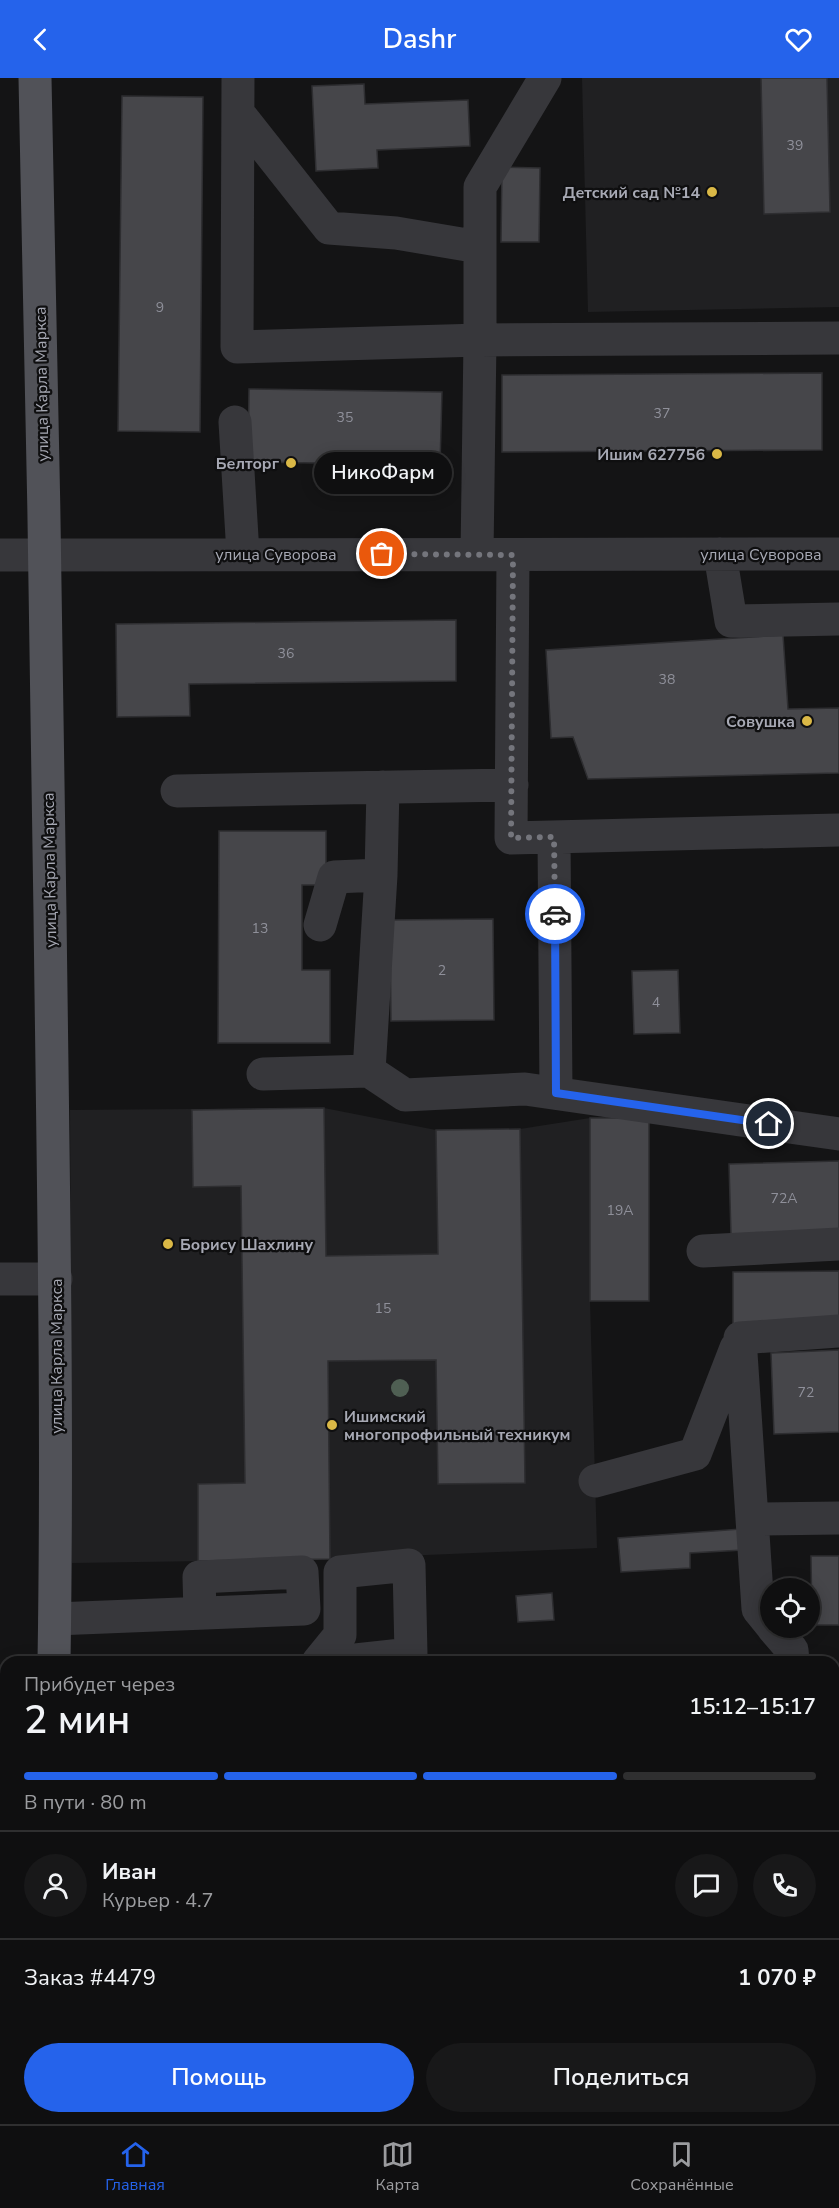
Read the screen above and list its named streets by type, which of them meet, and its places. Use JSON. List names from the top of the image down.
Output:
{
  "streets": {
    "main road": ["улица Карла Маркса"],
    "street": ["улица Суворова"]
  },
  "crossings": [
    ["улица Карла Маркса", "улица Суворова"]
  ],
  "places": [
    "Детский сад №14",
    "Ишим 627756",
    "Белторг",
    "НикоФарм",
    "Совушка",
    "Борису Шахлину",
    "Ишимский многопрофильный техникум"
  ],
  "house_numbers": [
    "39",
    "9",
    "37",
    "35",
    "36",
    "38",
    "13",
    "2",
    "4",
    "72А",
    "19А",
    "15",
    "72"
  ],
  "page": {
    "header": "Dashr",
    "bubble": "НикоФарм",
    "heading": ["2 мин", "Прибудет через", "15:12–15:17"],
    "panel": [
      "Иван",
      "Курьер · 4.7",
      "Заказ #4479",
      "1 070 ₽"
    ],
    "bar": "В пути · 80 m",
    "buttons": ["Помощь", "Поделиться"],
    "tabs": ["Главная", "Карта", "Сохранённые"]
  }
}
